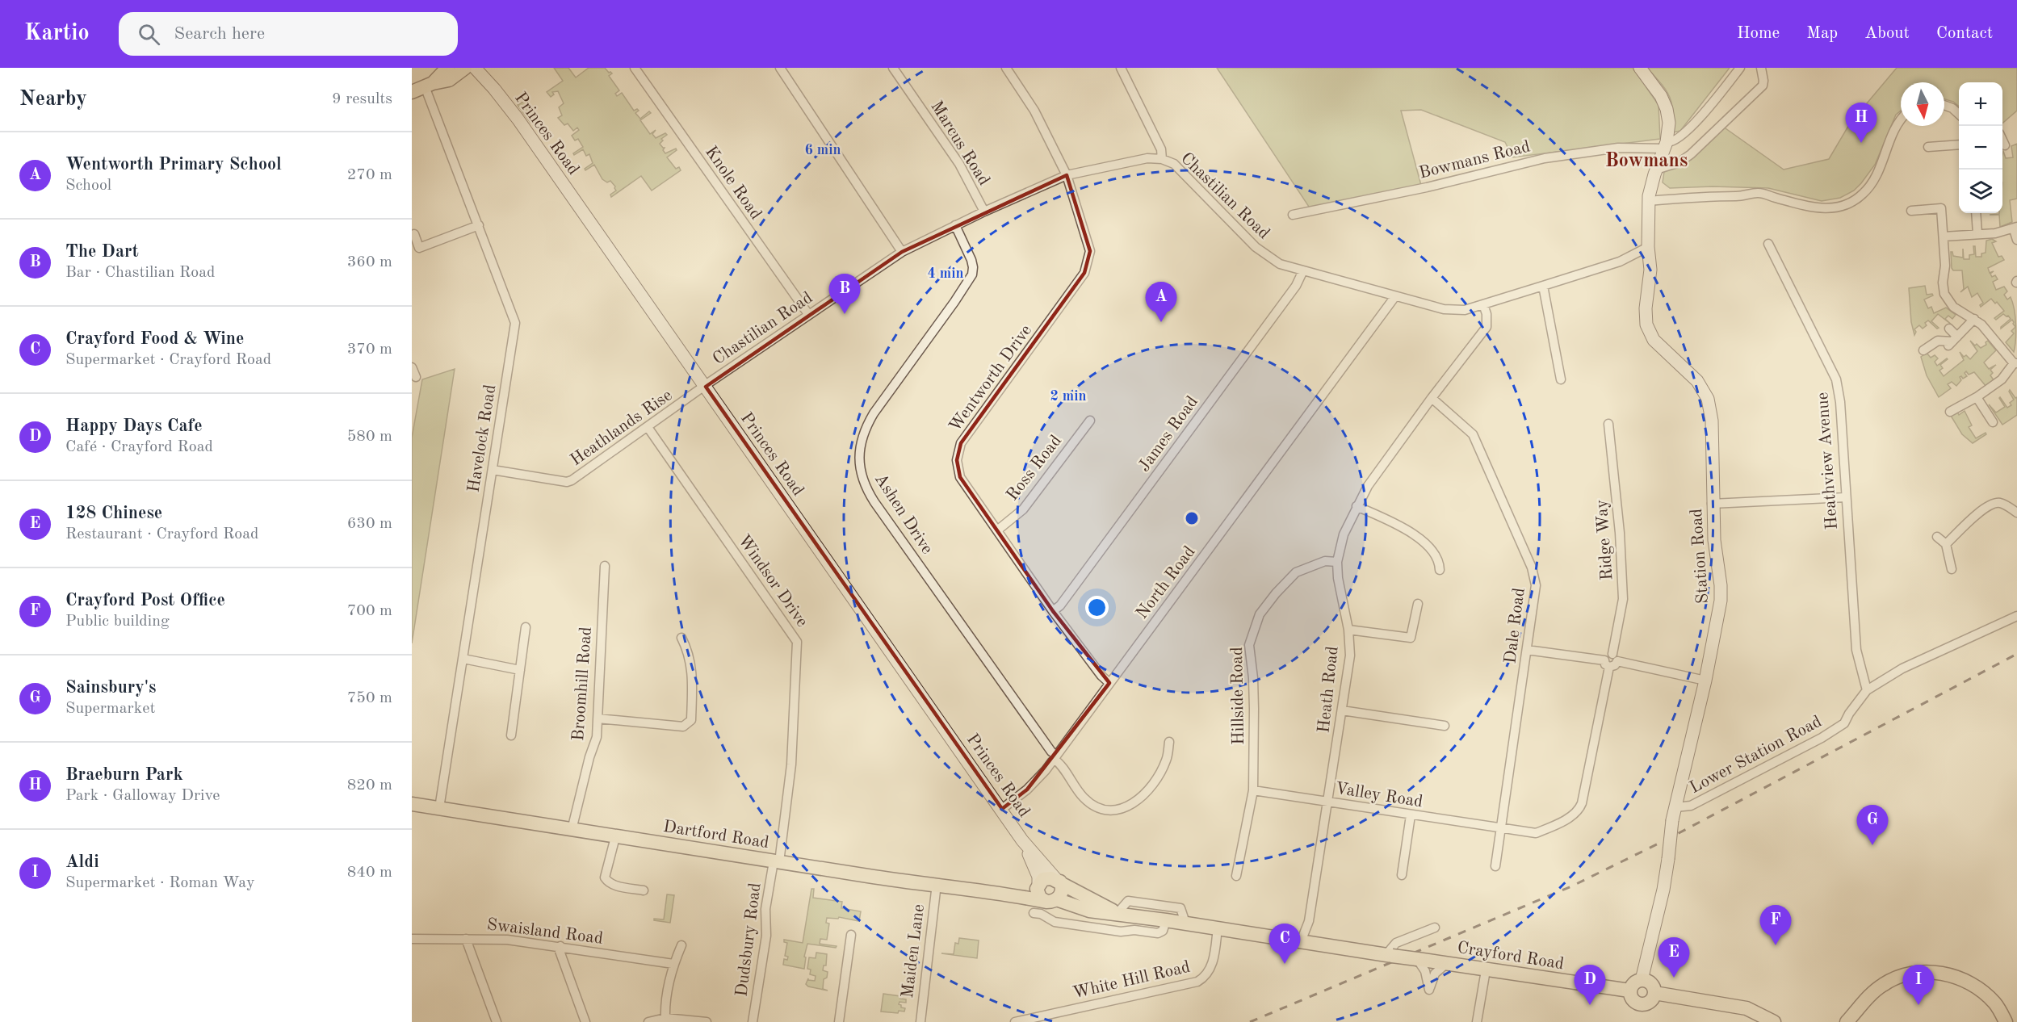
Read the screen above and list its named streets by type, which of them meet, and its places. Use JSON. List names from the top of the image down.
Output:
{
  "streets": {
    "main road": [
      "Princes Road",
      "Station Road",
      "Dartford Road",
      "Crayford Road"
    ],
    "street": [
      "Marcus Road",
      "Bowmans Road",
      "Knole Road",
      "Chastilian Road",
      "Wentworth Drive",
      "Heathlands Rise",
      "James Road",
      "Havelock Road",
      "Heathview Avenue",
      "Ross Road",
      "Ashen Drive",
      "Ridge Way",
      "Windsor Drive",
      "North Road",
      "Dale Road",
      "Broomhill Road",
      "Heath Road",
      "Hillside Road",
      "Lower Station Road",
      "Valley Road",
      "Swaisland Road",
      "Dudsbury Road",
      "Maiden Lane",
      "White Hill Road"
    ]
  },
  "crossings": [
    ["Princes Road", "Chastilian Road"],
    ["Princes Road", "Heathlands Rise"],
    ["Princes Road", "North Road"],
    ["Princes Road", "Dartford Road"],
    ["Princes Road", "Crayford Road"],
    ["Marcus Road", "Chastilian Road"],
    ["Bowmans Road", "Station Road"],
    ["Knole Road", "Chastilian Road"],
    ["Chastilian Road", "Wentworth Drive"],
    ["Chastilian Road", "Heathlands Rise"],
    ["Chastilian Road", "James Road"],
    ["Chastilian Road", "Ashen Drive"],
    ["Chastilian Road", "Station Road"],
    ["Chastilian Road", "North Road"],
    ["Chastilian Road", "Heath Road"],
    ["Wentworth Drive", "James Road"],
    ["Wentworth Drive", "Ross Road"],
    ["Wentworth Drive", "North Road"],
    ["Heathlands Rise", "Havelock Road"],
    ["Heathlands Rise", "Windsor Drive"],
    ["Havelock Road", "Dartford Road"],
    ["Heathview Avenue", "Lower Station Road"],
    ["Ashen Drive", "North Road"],
    ["Station Road", "Lower Station Road"],
    ["Station Road", "Crayford Road"],
    ["Windsor Drive", "Dartford Road"],
    ["Windsor Drive", "Dudsbury Road"],
    ["Dale Road", "Heath Road"],
    ["Dale Road", "Valley Road"],
    ["Broomhill Road", "Dartford Road"],
    ["Heath Road", "Hillside Road"],
    ["Heath Road", "Valley Road"],
    ["Heath Road", "Crayford Road"],
    ["Hillside Road", "Valley Road"],
    ["Dartford Road", "Dudsbury Road"],
    ["Dartford Road", "Maiden Lane"],
    ["Dartford Road", "Crayford Road"],
    ["Crayford Road", "White Hill Road"]
  ],
  "districts": ["Bowmans"],
  "north": "bottom",
  "page": {
    "header": "Kartio",
    "search": "Search here",
    "nav": [
      "Home",
      "Map",
      "About",
      "Contact"
    ],
    "heading": ["Nearby", "9 results"],
    "map_buttons": ["+", "−"],
    "pins": [
      "H",
      "B",
      "A",
      "G",
      "F",
      "C",
      "E",
      "D",
      "I"
    ],
    "list": [
      {
        "mark": "A",
        "name": "Wentworth Primary School",
        "note": "School",
        "value": "270 m"
      },
      {
        "mark": "B",
        "name": "The Dart",
        "note": "Bar · Chastilian Road",
        "value": "360 m"
      },
      {
        "mark": "C",
        "name": "Crayford Food & Wine",
        "note": "Supermarket · Crayford Road",
        "value": "370 m"
      },
      {
        "mark": "D",
        "name": "Happy Days Cafe",
        "note": "Café · Crayford Road",
        "value": "580 m"
      },
      {
        "mark": "E",
        "name": "128 Chinese",
        "note": "Restaurant · Crayford Road",
        "value": "630 m"
      },
      {
        "mark": "F",
        "name": "Crayford Post Office",
        "note": "Public building",
        "value": "700 m"
      },
      {
        "mark": "G",
        "name": "Sainsbury's",
        "note": "Supermarket",
        "value": "750 m"
      },
      {
        "mark": "H",
        "name": "Braeburn Park",
        "note": "Park · Galloway Drive",
        "value": "820 m"
      },
      {
        "mark": "I",
        "name": "Aldi",
        "note": "Supermarket · Roman Way",
        "value": "840 m"
      }
    ]
  },
  "rings": ["6 min", "4 min", "2 min"]
}
